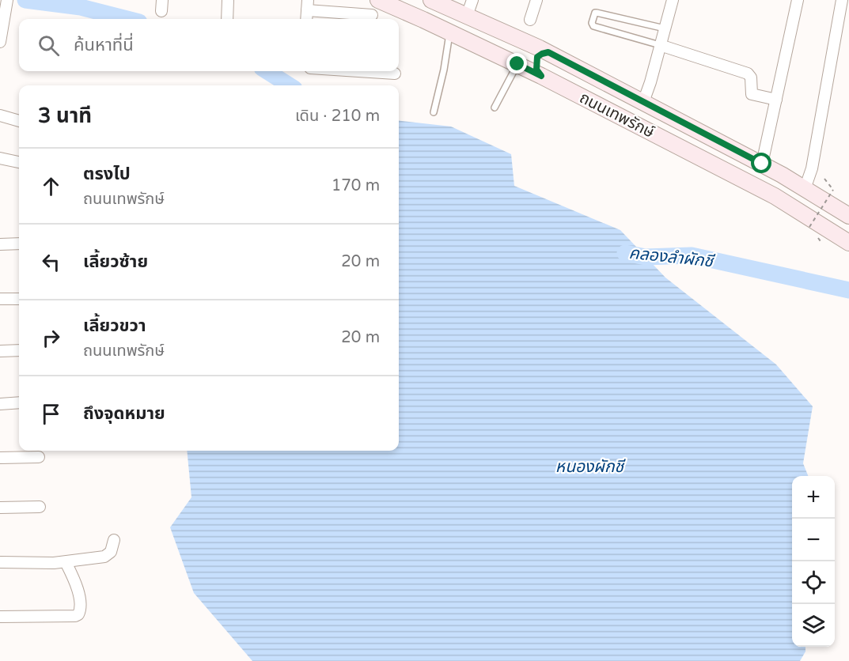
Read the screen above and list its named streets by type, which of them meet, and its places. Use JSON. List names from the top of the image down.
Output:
{
  "streets": {
    "main road": ["ถนนเทพรักษ์"]
  },
  "water": ["คลองลำผักชี", "หนองผักชี"],
  "page": {
    "search": "ค้นหาที่นี่",
    "heading": ["3 นาที", "เดิน · 210 m"],
    "list": [
      ["ตรงไป", "ถนนเทพรักษ์", "170 m"],
      ["เลี้ยวซ้าย", "20 m"],
      ["เลี้ยวขวา", "ถนนเทพรักษ์", "20 m"],
      "ถึงจุดหมาย"
    ],
    "map_buttons": ["+", "−"]
  }
}
